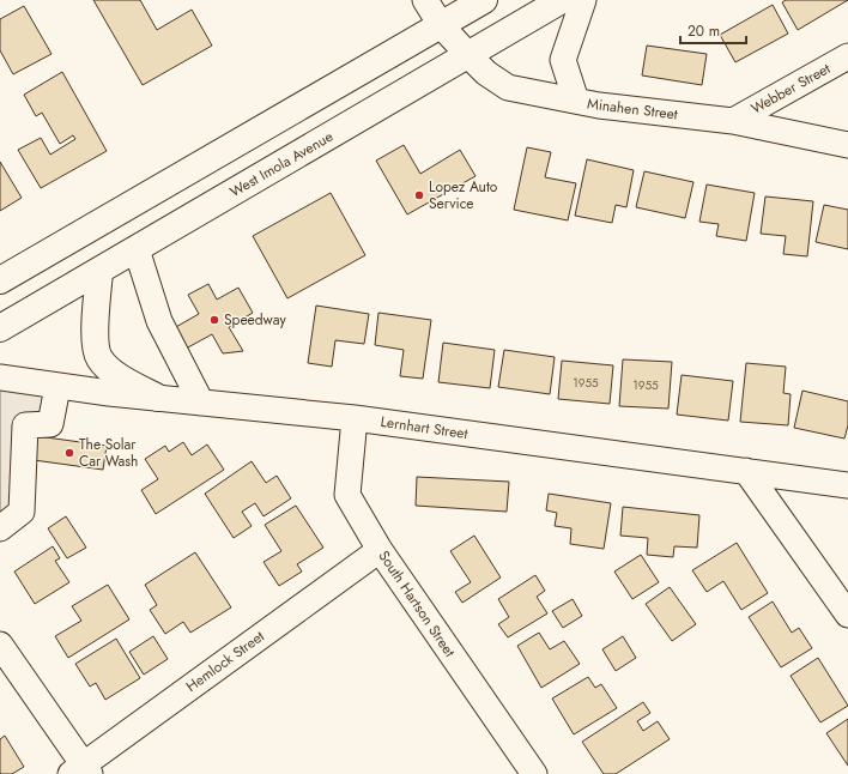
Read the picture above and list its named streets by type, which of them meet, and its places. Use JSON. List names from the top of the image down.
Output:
{
  "streets": {
    "main road": ["West Imola Avenue"],
    "street": [
      "Webber Street",
      "Minahen Street",
      "Lernhart Street",
      "South Hartson Street",
      "Hemlock Street"
    ]
  },
  "crossings": [
    ["Webber Street", "Minahen Street"],
    ["Minahen Street", "West Imola Avenue"],
    ["Lernhart Street", "South Hartson Street"],
    ["South Hartson Street", "Hemlock Street"]
  ],
  "places": ["Lopez Auto Service", "Speedway", "The Solar Car Wash"],
  "house_numbers": ["1955", "1955"],
  "scale_bar": "20 m"
}
